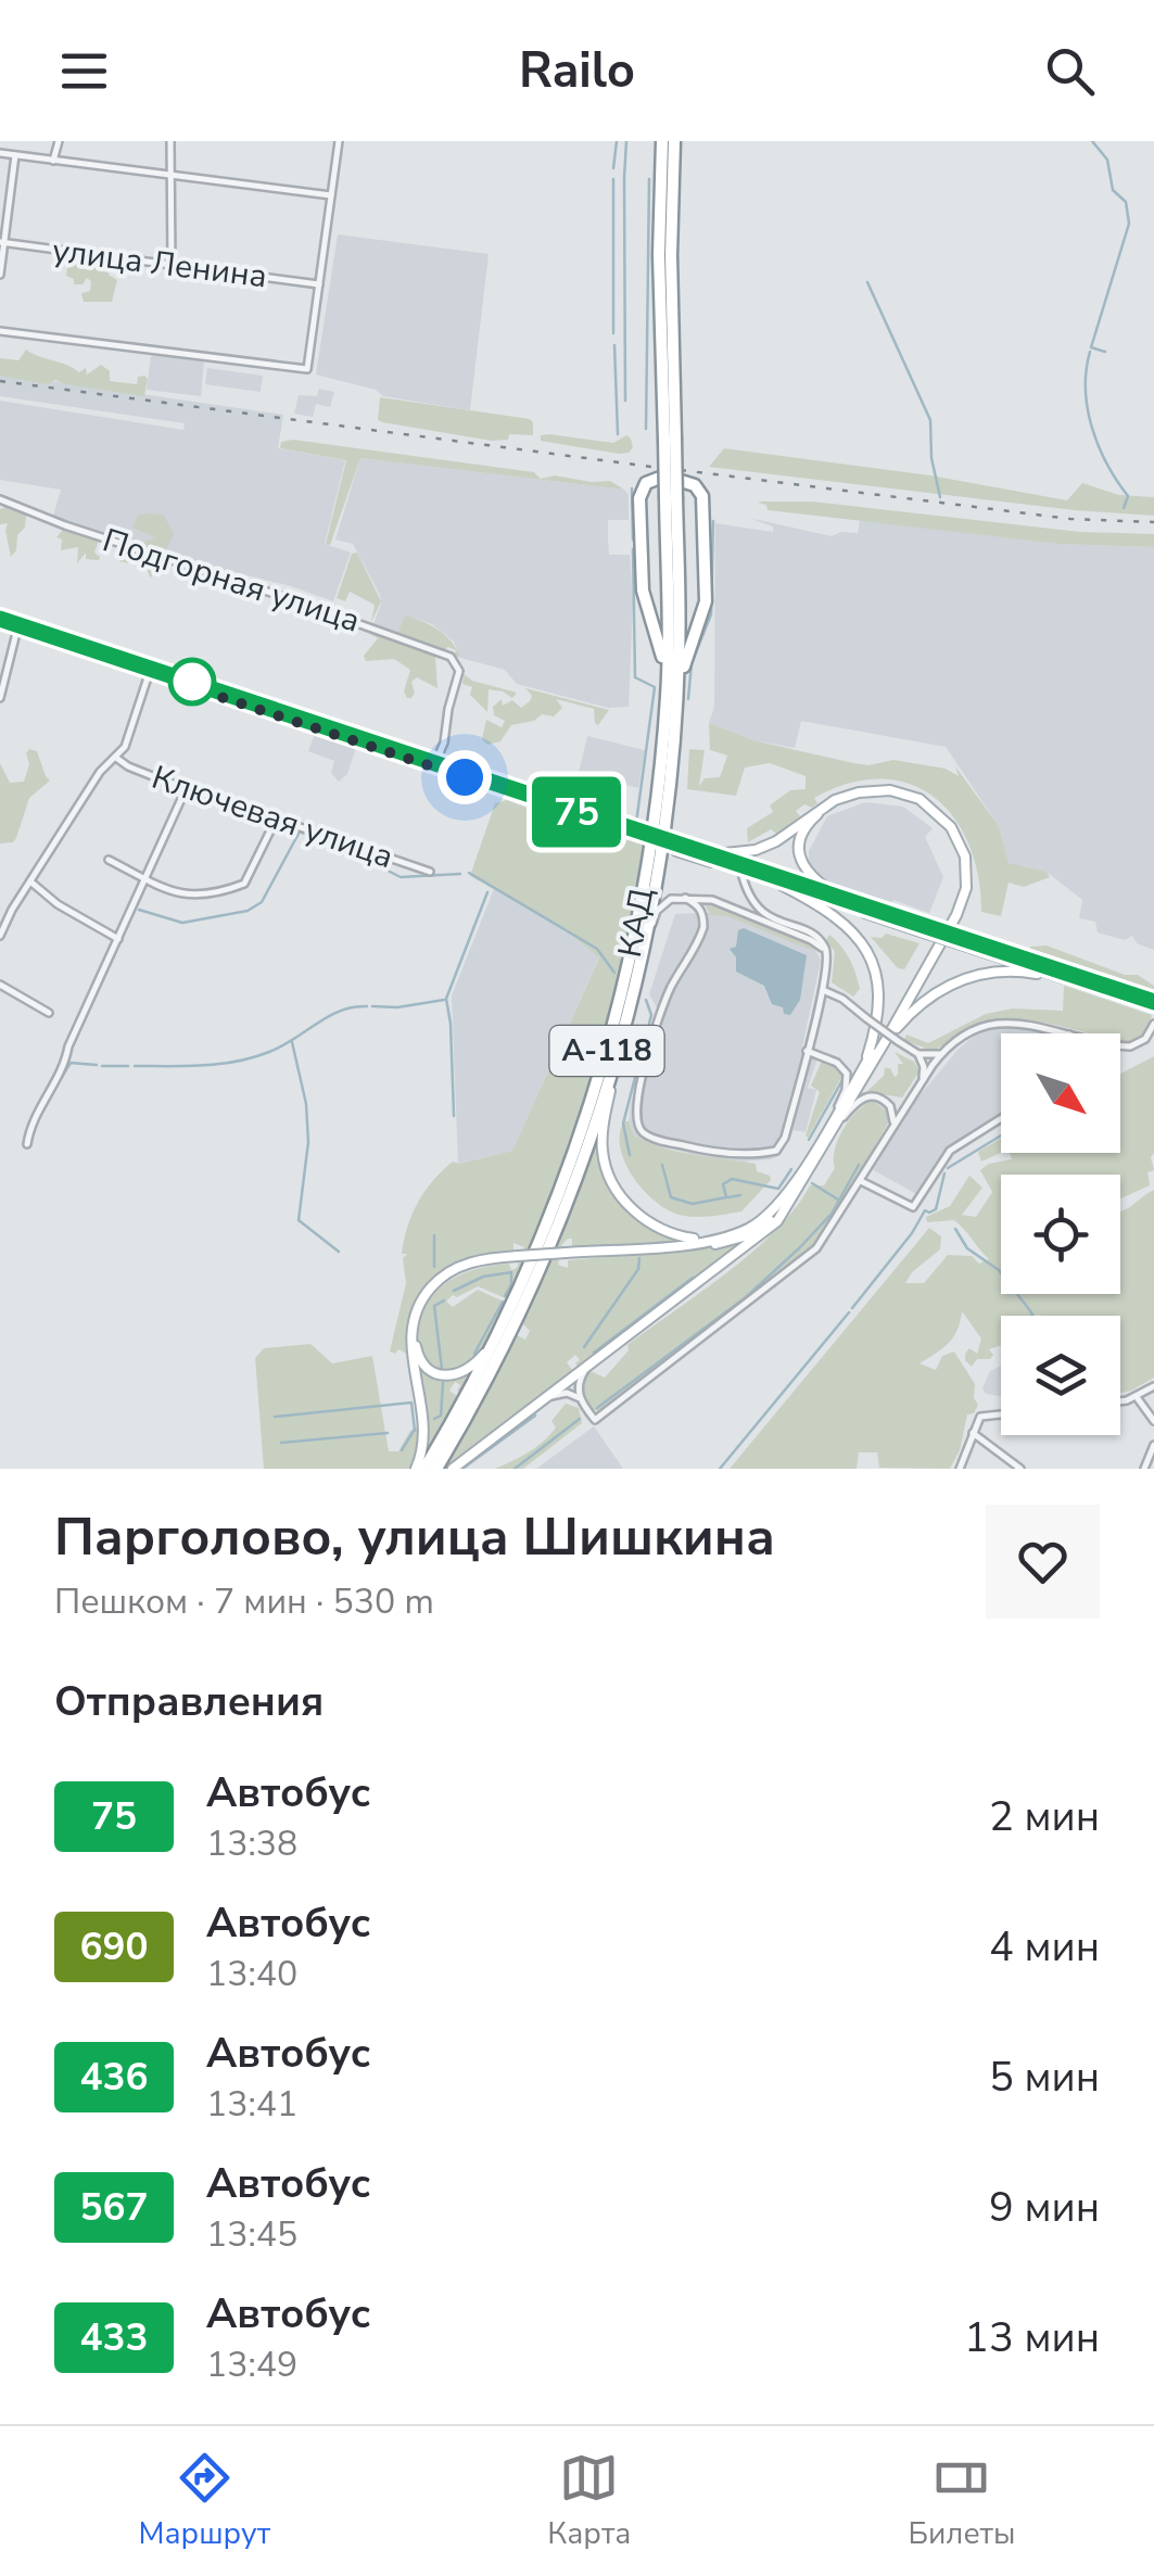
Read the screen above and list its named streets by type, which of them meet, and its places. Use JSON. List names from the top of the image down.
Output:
{
  "streets": {
    "highway": ["КАД", "А-118"],
    "street": ["улица Ленина", "Подгорная улица", "Ключевая улица"]
  },
  "lines": ["bus line 75"],
  "north": "bottom right",
  "page": {
    "header": "Railo",
    "on_map": "75",
    "heading": [
      ["Парголово, улица Шишкина", "Пешком · 7 мин · 530 m"],
      "Отправления"
    ],
    "list": [
      {
        "mark": "75",
        "name": "Автобус",
        "note": "13:38",
        "value": "2 мин"
      },
      {
        "mark": "690",
        "name": "Автобус",
        "note": "13:40",
        "value": "4 мин"
      },
      {
        "mark": "436",
        "name": "Автобус",
        "note": "13:41",
        "value": "5 мин"
      },
      {
        "mark": "567",
        "name": "Автобус",
        "note": "13:45",
        "value": "9 мин"
      },
      {
        "mark": "433",
        "name": "Автобус",
        "note": "13:49",
        "value": "13 мин"
      }
    ],
    "tabs": ["Маршрут", "Карта", "Билеты"]
  }
}
